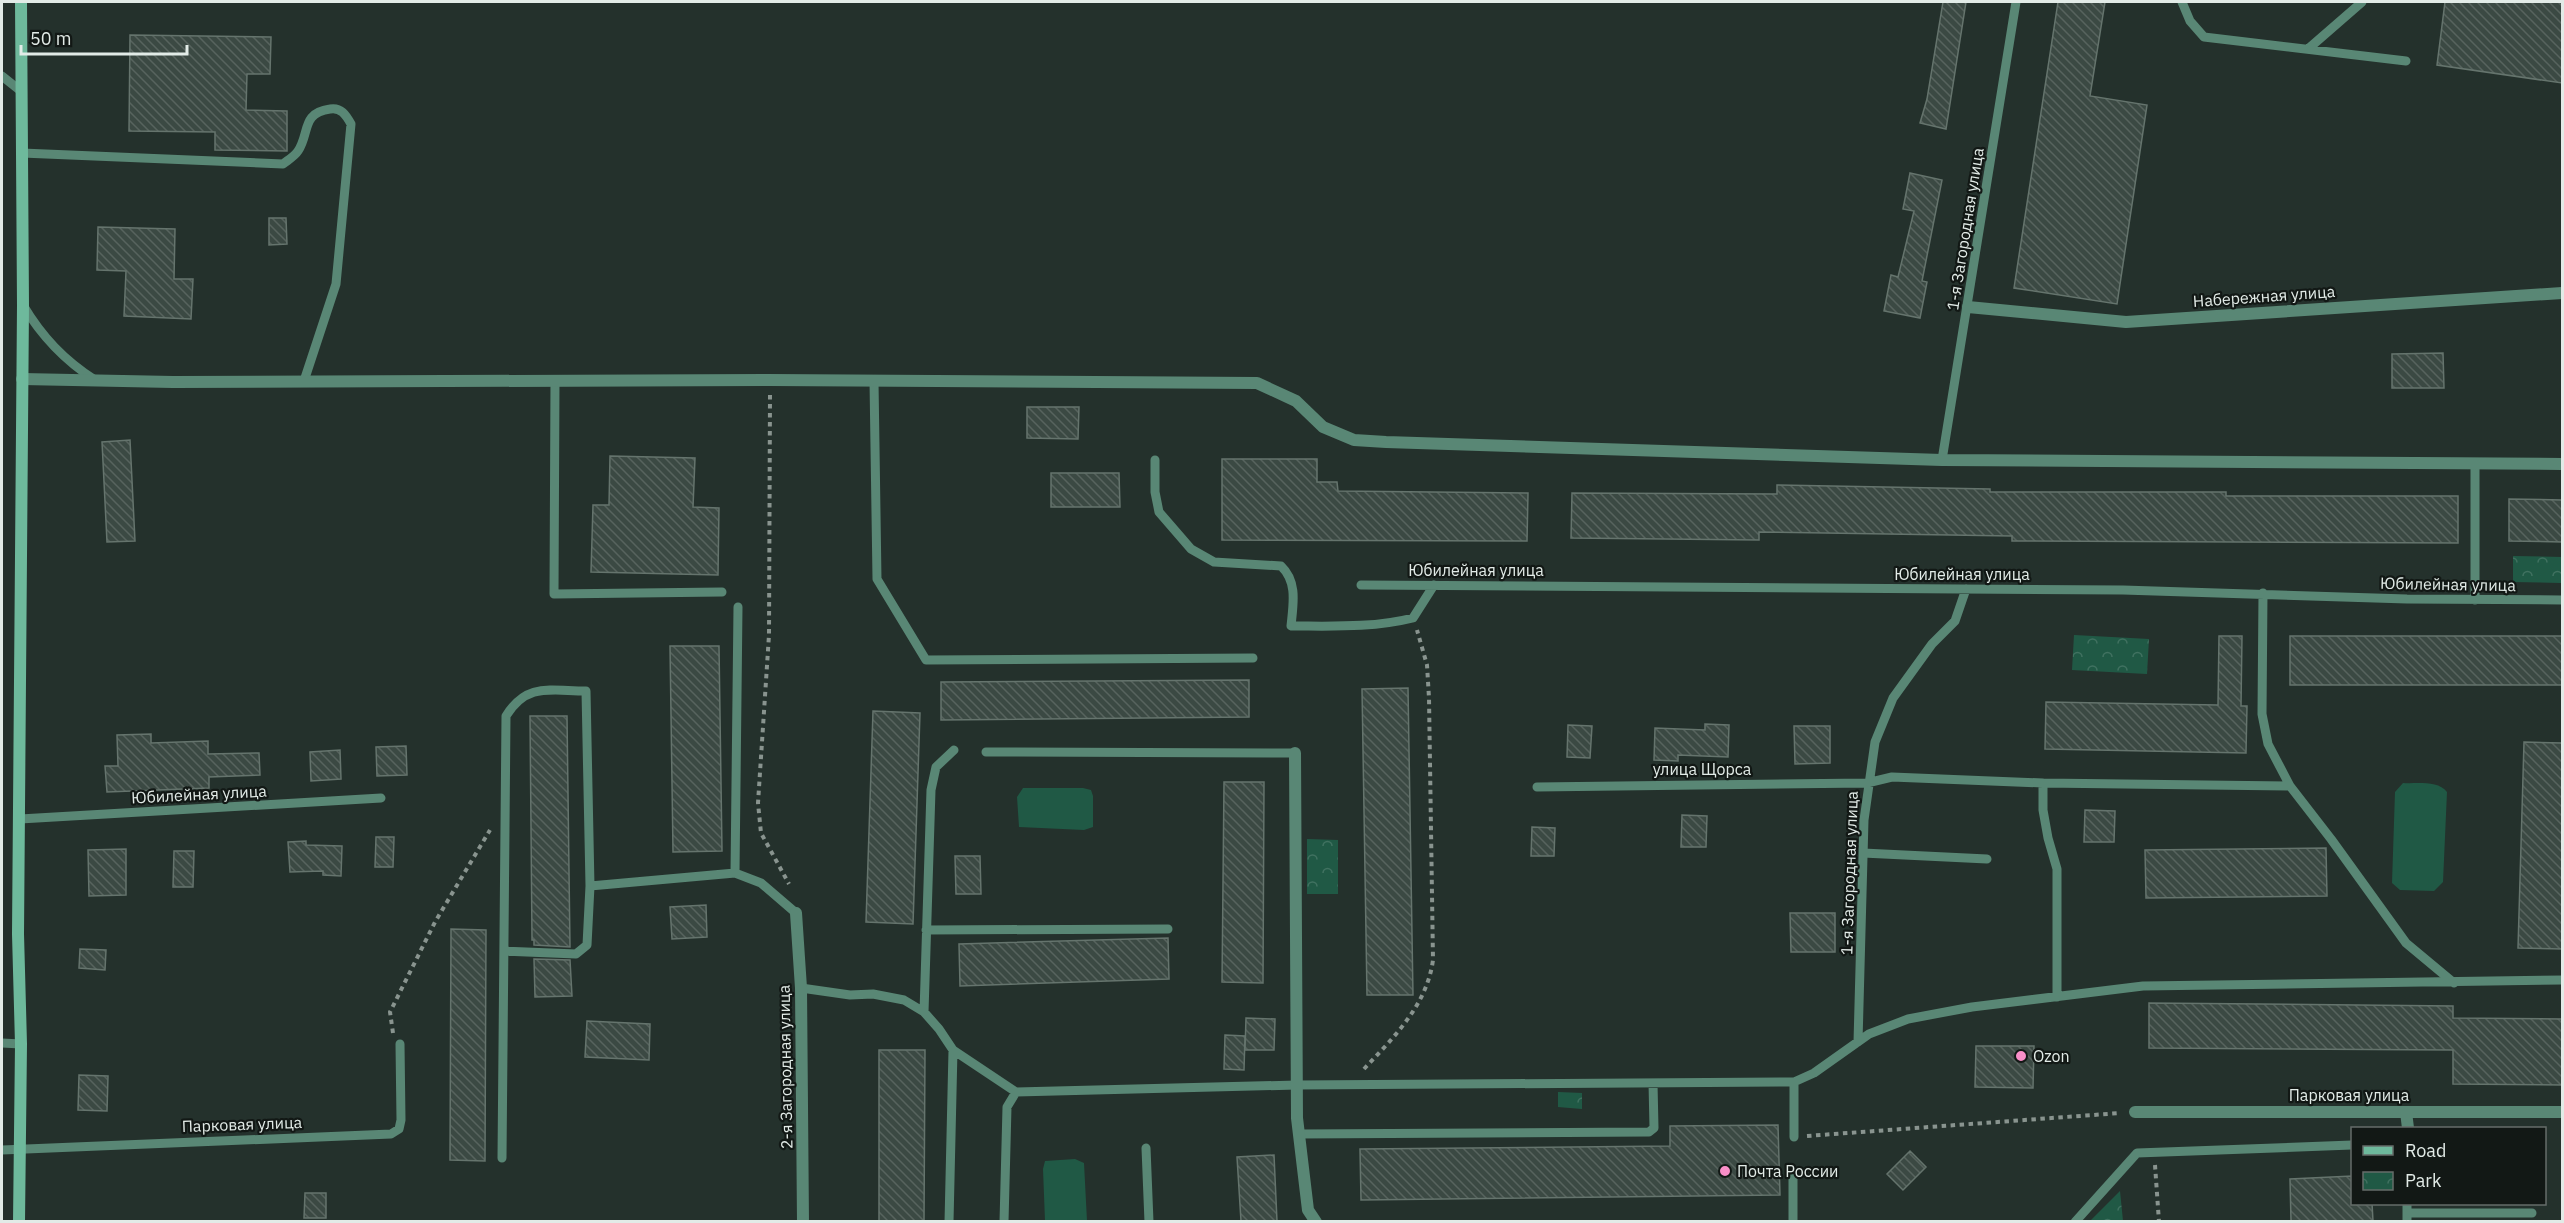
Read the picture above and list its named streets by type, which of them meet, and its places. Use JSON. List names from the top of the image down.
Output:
{
  "streets": {
    "street": ["Набережная улица", "2-я Загородная улица", "Парковая улица"],
    "lane": ["1-я Загородная улица", "Юбилейная улица", "улица Щорса"]
  },
  "crossings": [
    ["1-я Загородная улица", "Набережная улица"],
    ["1-я Загородная улица", "Юбилейная улица"],
    ["1-я Загородная улица", "улица Щорса"]
  ],
  "places": ["Ozon", "Почта России"],
  "legend": ["Road", "Park"],
  "scale_bar": "50 m"
}
